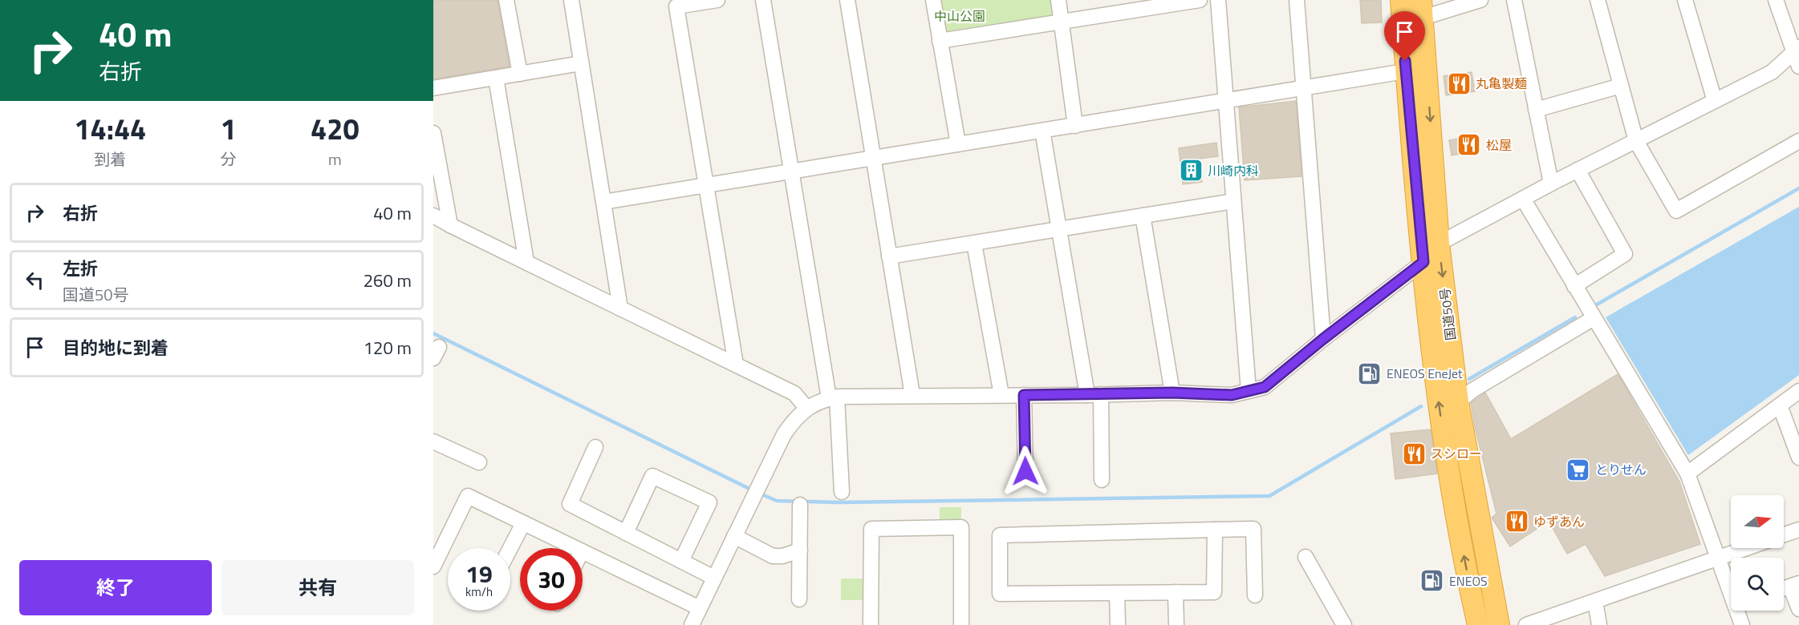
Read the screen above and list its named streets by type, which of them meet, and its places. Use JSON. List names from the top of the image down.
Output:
{
  "streets": {
    "highway": ["国道50号"]
  },
  "parks": ["中山公園"],
  "places": {
    "restaurant": [
      "丸亀製麺",
      "松屋",
      "スシロー",
      "ゆずあん"
    ],
    "building": ["川崎内科"],
    "fuel station": ["ENEOS EneJet", "ENEOS"],
    "supermarket": ["とりせん"]
  },
  "north": "right",
  "page": {
    "turn": ["40 m", "右折"],
    "eta": [
      "14:44",
      "到着",
      "1",
      "分",
      "420",
      "m"
    ],
    "list": [
      {
        "name": "右折",
        "value": "40 m"
      },
      {
        "name": "左折",
        "note": "国道50号",
        "value": "260 m"
      },
      {
        "name": "目的地に到着",
        "value": "120 m"
      }
    ],
    "speed": "19 km/h",
    "limit": "30",
    "buttons": ["終了", "共有"]
  }
}
